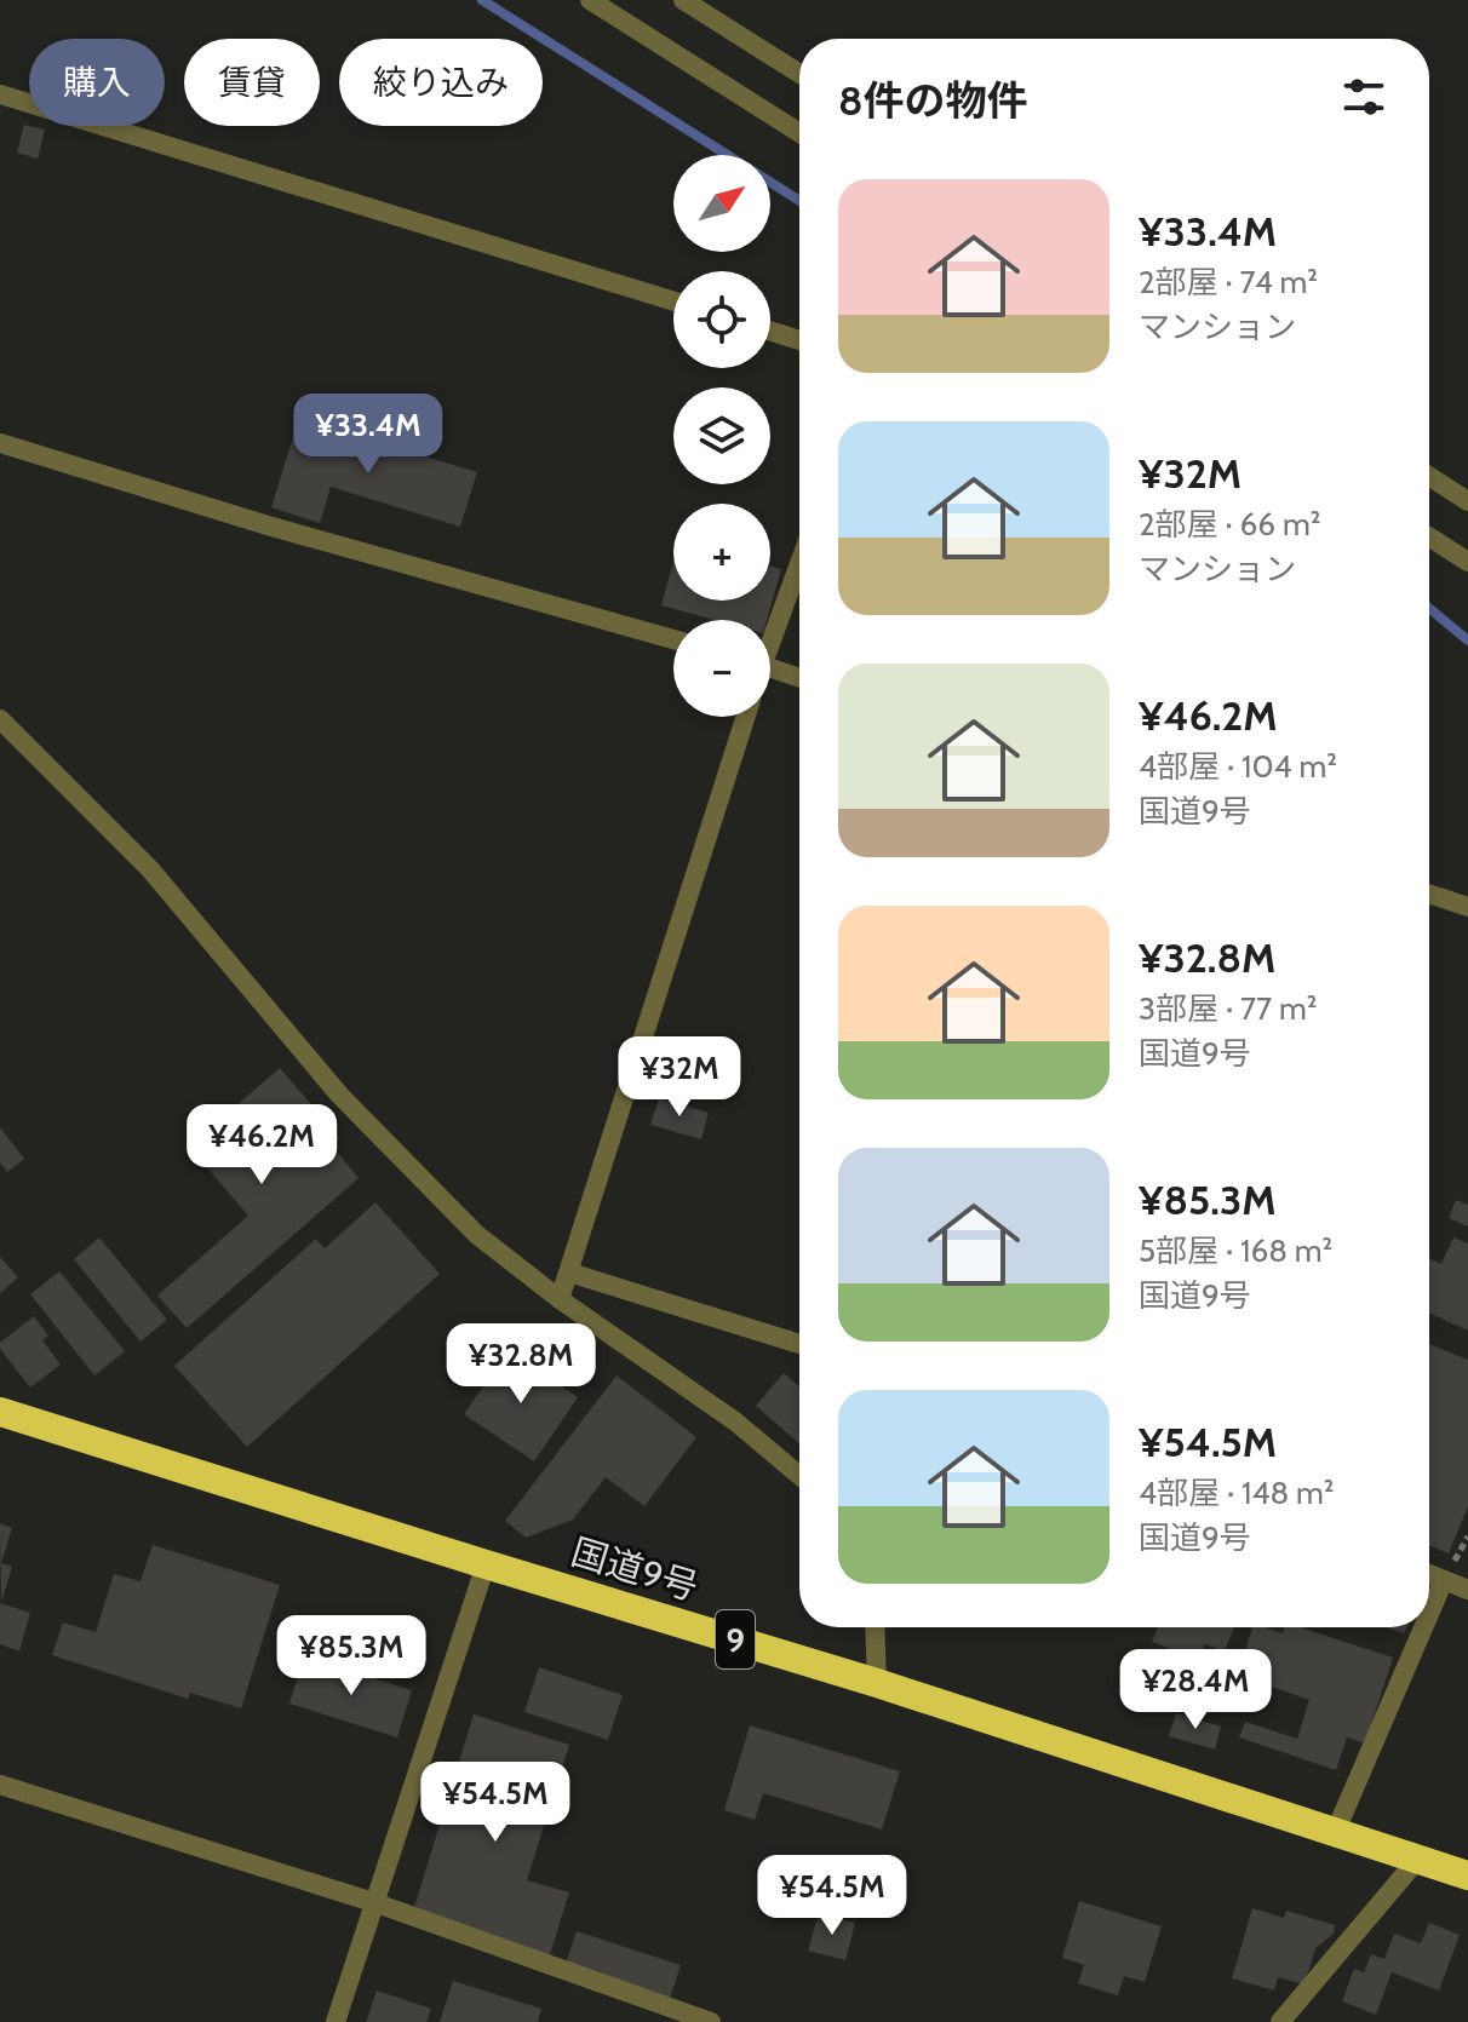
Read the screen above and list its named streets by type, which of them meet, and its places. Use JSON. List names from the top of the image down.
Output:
{
  "streets": {
    "highway": ["国道9号", "9"]
  },
  "north": "top right",
  "page": {
    "chip": ["購入", "賃貸", "絞り込み"],
    "heading": "8件の物件",
    "map_buttons": ["+", "−"],
    "list": [
      {
        "name": "¥33.4M",
        "note": "2部屋 · 74 m² · マンション"
      },
      {
        "name": "¥32M",
        "note": "2部屋 · 66 m² · マンション"
      },
      {
        "name": "¥46.2M",
        "note": "4部屋 · 104 m² · 国道9号"
      },
      {
        "name": "¥32.8M",
        "note": "3部屋 · 77 m² · 国道9号"
      },
      {
        "name": "¥85.3M",
        "note": "5部屋 · 168 m² · 国道9号"
      },
      {
        "name": "¥54.5M",
        "note": "4部屋 · 148 m² · 国道9号"
      }
    ],
    "price": [
      "¥33.4M",
      "¥32M",
      "¥46.2M",
      "¥32.8M",
      "¥85.3M",
      "¥28.4M",
      "¥54.5M",
      "¥54.5M"
    ]
  }
}
